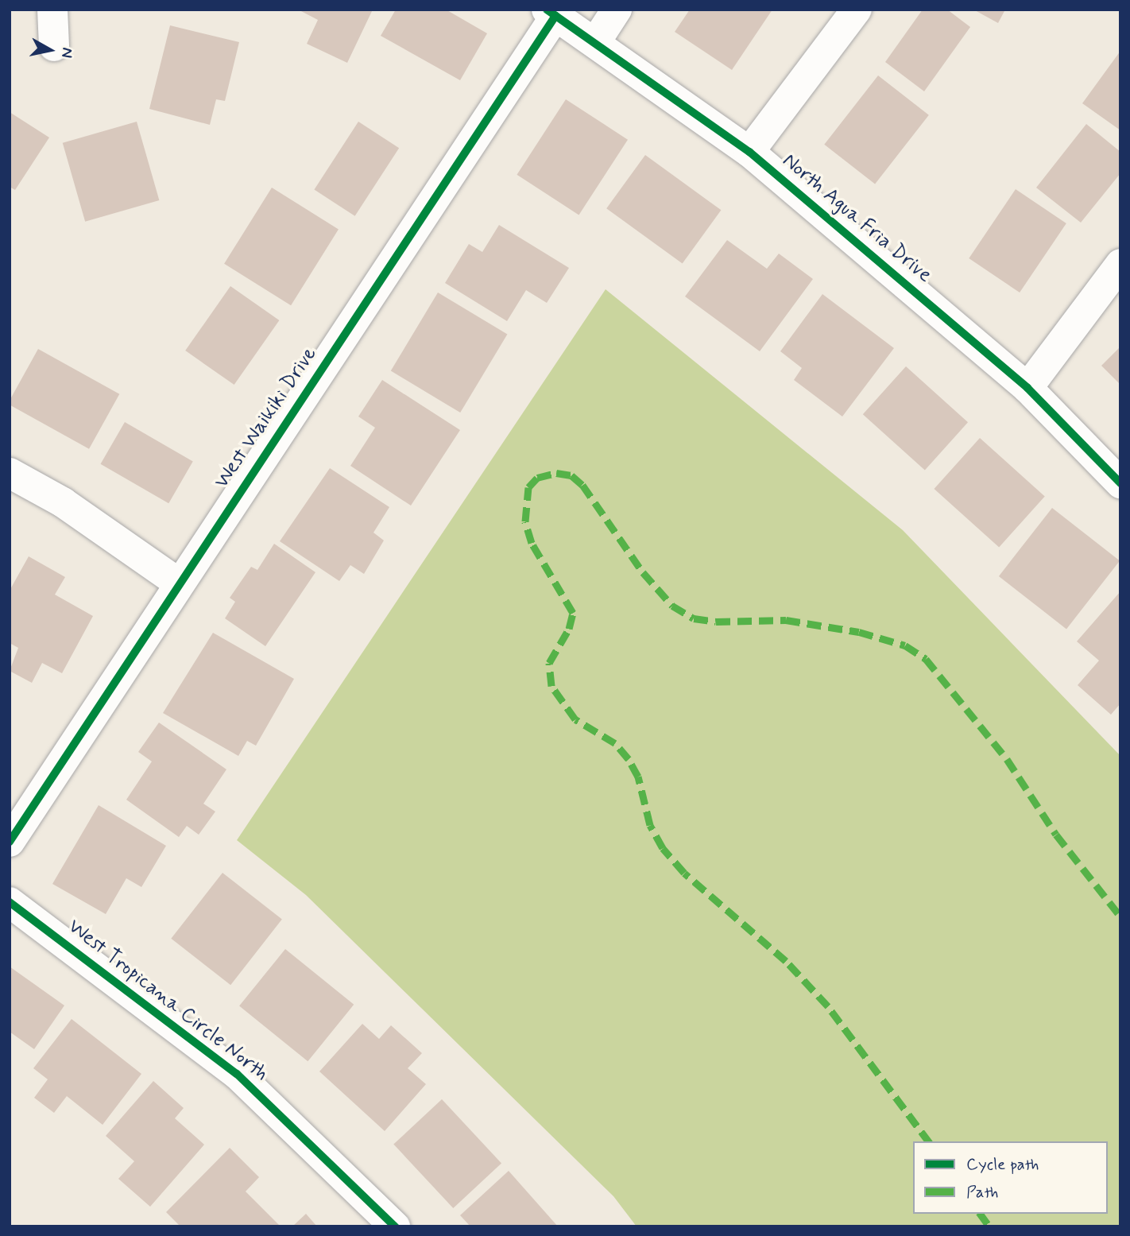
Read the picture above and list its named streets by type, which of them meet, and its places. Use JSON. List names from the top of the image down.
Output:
{
  "streets": {
    "street": ["North Agua Fria Drive", "West Waikiki Drive", "West Tropicana Circle North"]
  },
  "crossings": [
    ["North Agua Fria Drive", "West Waikiki Drive"]
  ],
  "legend": ["Cycle path", "Path"],
  "north": "right"
}
